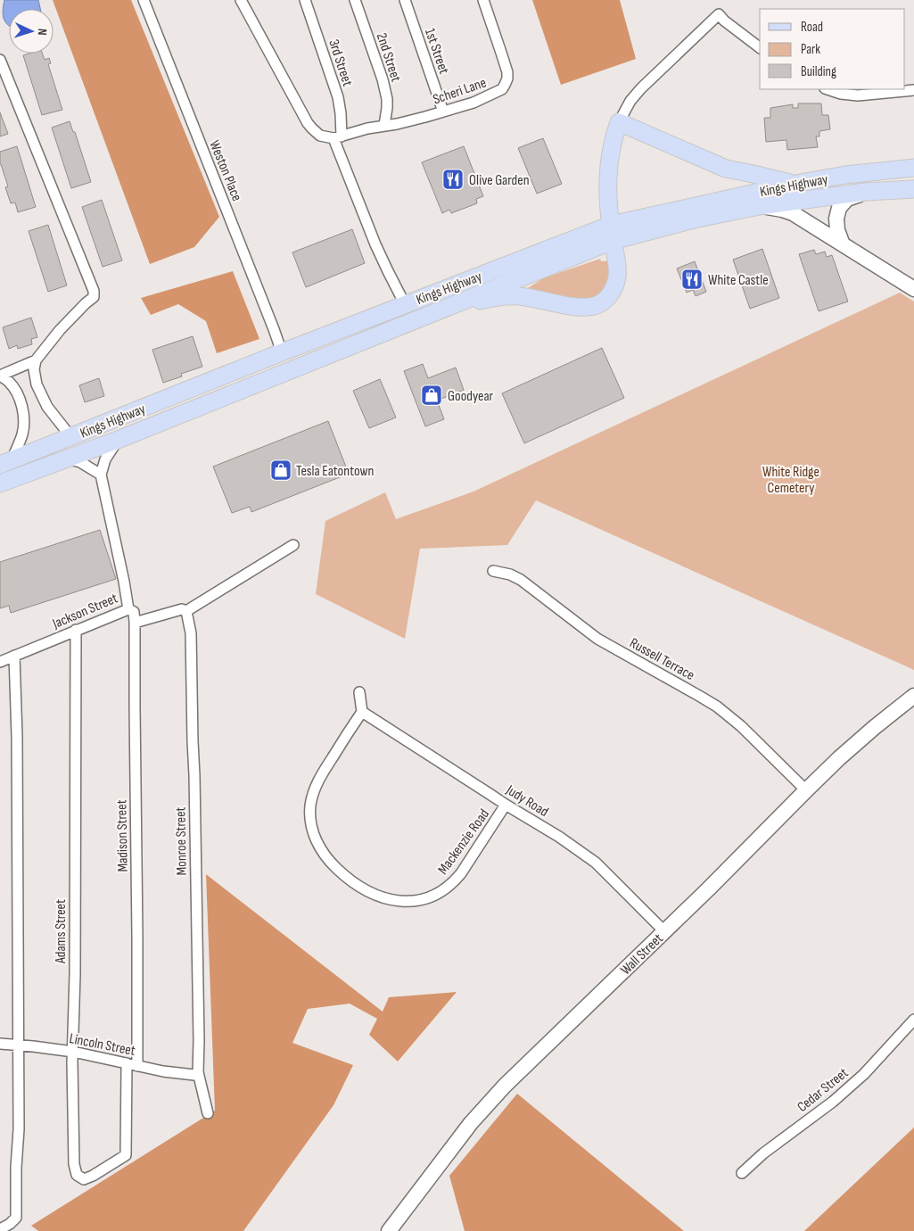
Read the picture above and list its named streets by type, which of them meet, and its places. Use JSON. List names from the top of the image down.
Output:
{
  "streets": {
    "main road": ["Kings Highway"],
    "street": [
      "1st Street",
      "2nd Street",
      "3rd Street",
      "Scheri Lane",
      "Weston Place",
      "Jackson Street",
      "Russell Terrace",
      "Judy Road",
      "Madison Street",
      "Monroe Street",
      "Mackenzie Road",
      "Adams Street",
      "Wall Street",
      "Lincoln Street",
      "Cedar Street"
    ]
  },
  "crossings": [
    ["1st Street", "Scheri Lane"],
    ["2nd Street", "Scheri Lane"],
    ["3rd Street", "Scheri Lane"],
    ["Weston Place", "Kings Highway"],
    ["Jackson Street", "Madison Street"],
    ["Jackson Street", "Adams Street"],
    ["Russell Terrace", "Wall Street"],
    ["Judy Road", "Mackenzie Road"],
    ["Judy Road", "Wall Street"],
    ["Madison Street", "Adams Street"],
    ["Madison Street", "Lincoln Street"],
    ["Monroe Street", "Lincoln Street"],
    ["Adams Street", "Lincoln Street"]
  ],
  "parks": ["White Ridge Cemetery"],
  "places": {
    "restaurant": ["Olive Garden", "White Castle"],
    "shop": ["Goodyear", "Tesla Eatontown"]
  },
  "legend": ["Road", "Park", "Building"],
  "north": "right"
}
